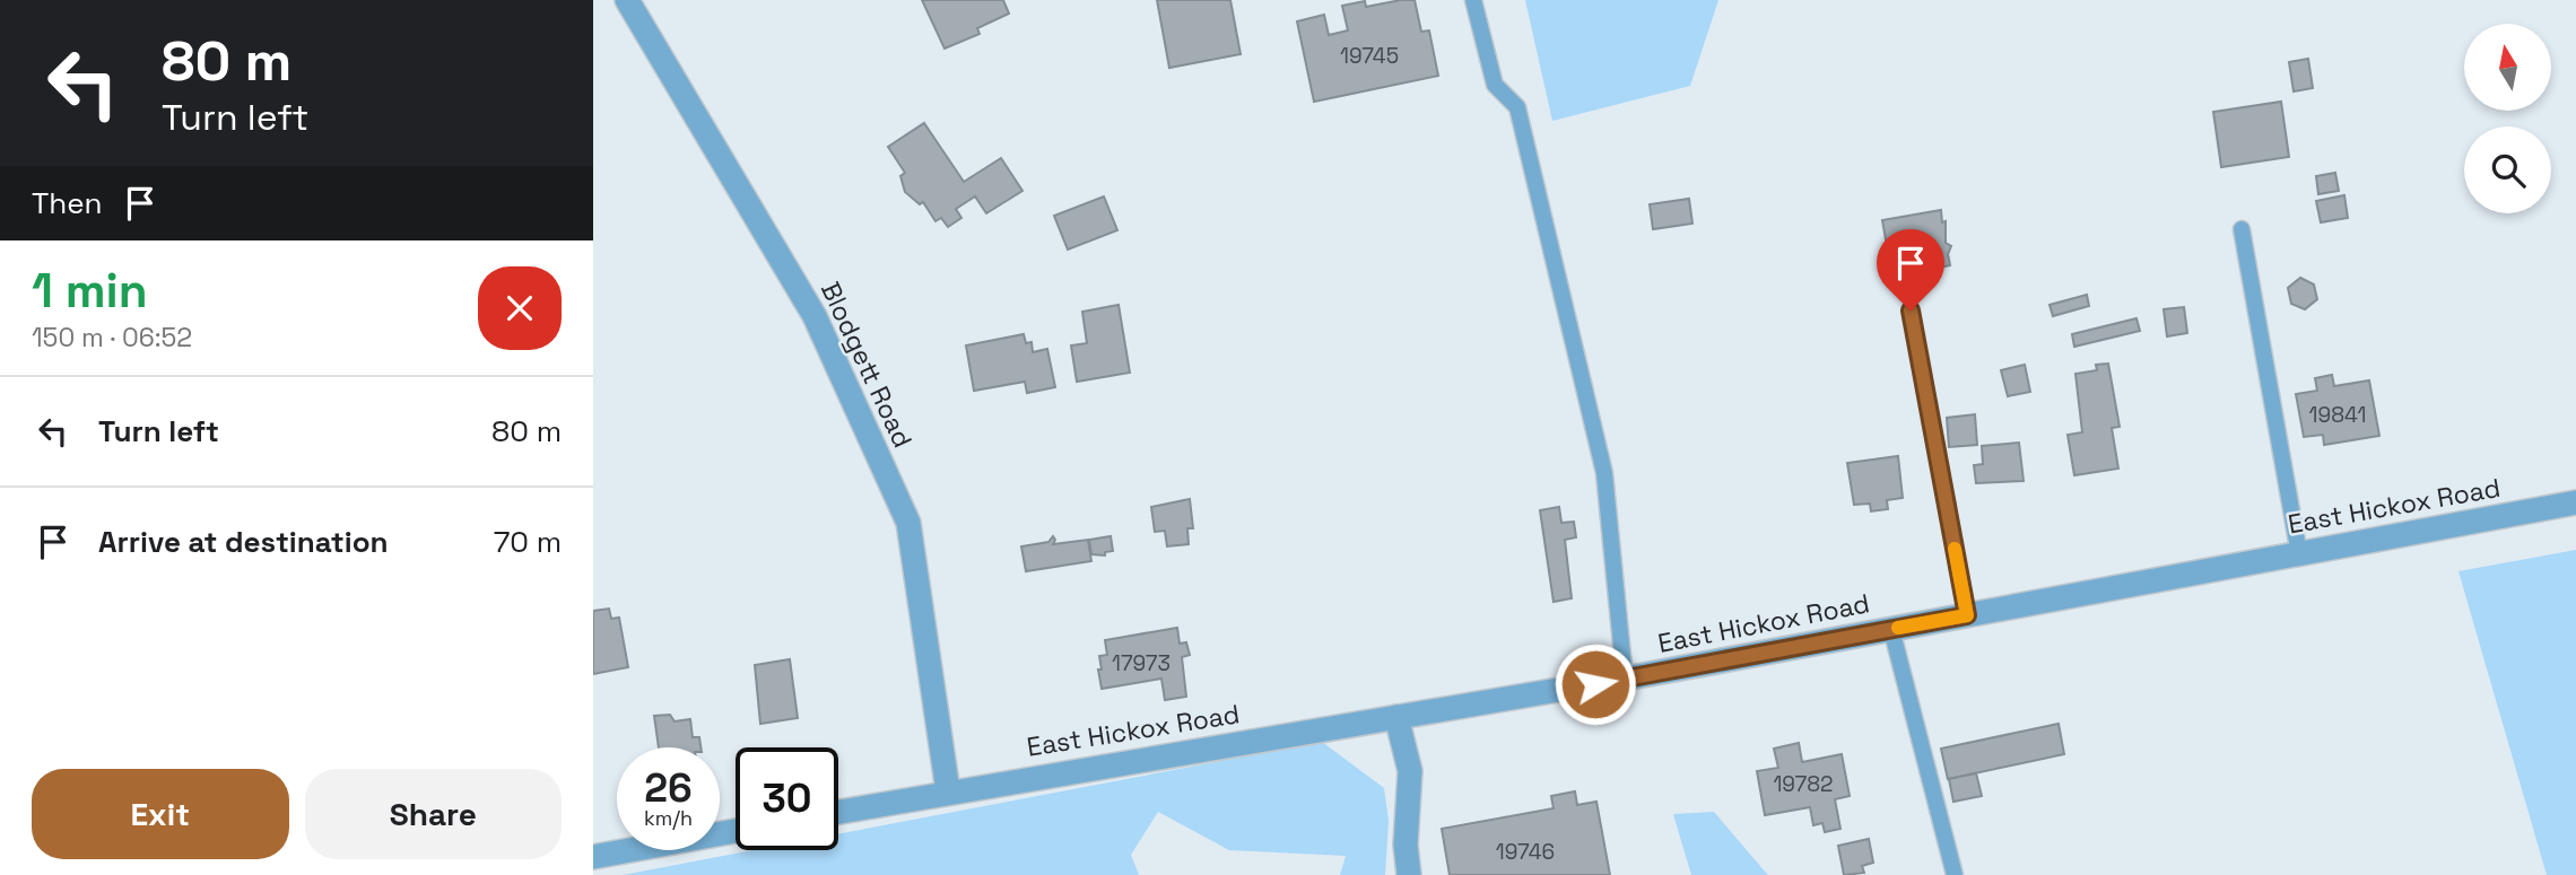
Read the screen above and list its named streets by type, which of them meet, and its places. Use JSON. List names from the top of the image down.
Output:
{
  "streets": {
    "street": ["Blodgett Road", "East Hickox Road"]
  },
  "crossings": [
    ["Blodgett Road", "East Hickox Road"]
  ],
  "house_numbers": [
    "19745",
    "19841",
    "17973",
    "19782",
    "19746"
  ],
  "north": "top",
  "page": {
    "turn": ["80 m", "Turn left"],
    "then": "Then",
    "heading": ["1 min", "150 m · 06:52"],
    "list": [
      {
        "name": "Turn left",
        "value": "80 m"
      },
      {
        "name": "Arrive at destination",
        "value": "70 m"
      }
    ],
    "speed": "26 km/h",
    "limit": "30",
    "buttons": ["Exit", "Share"]
  }
}
